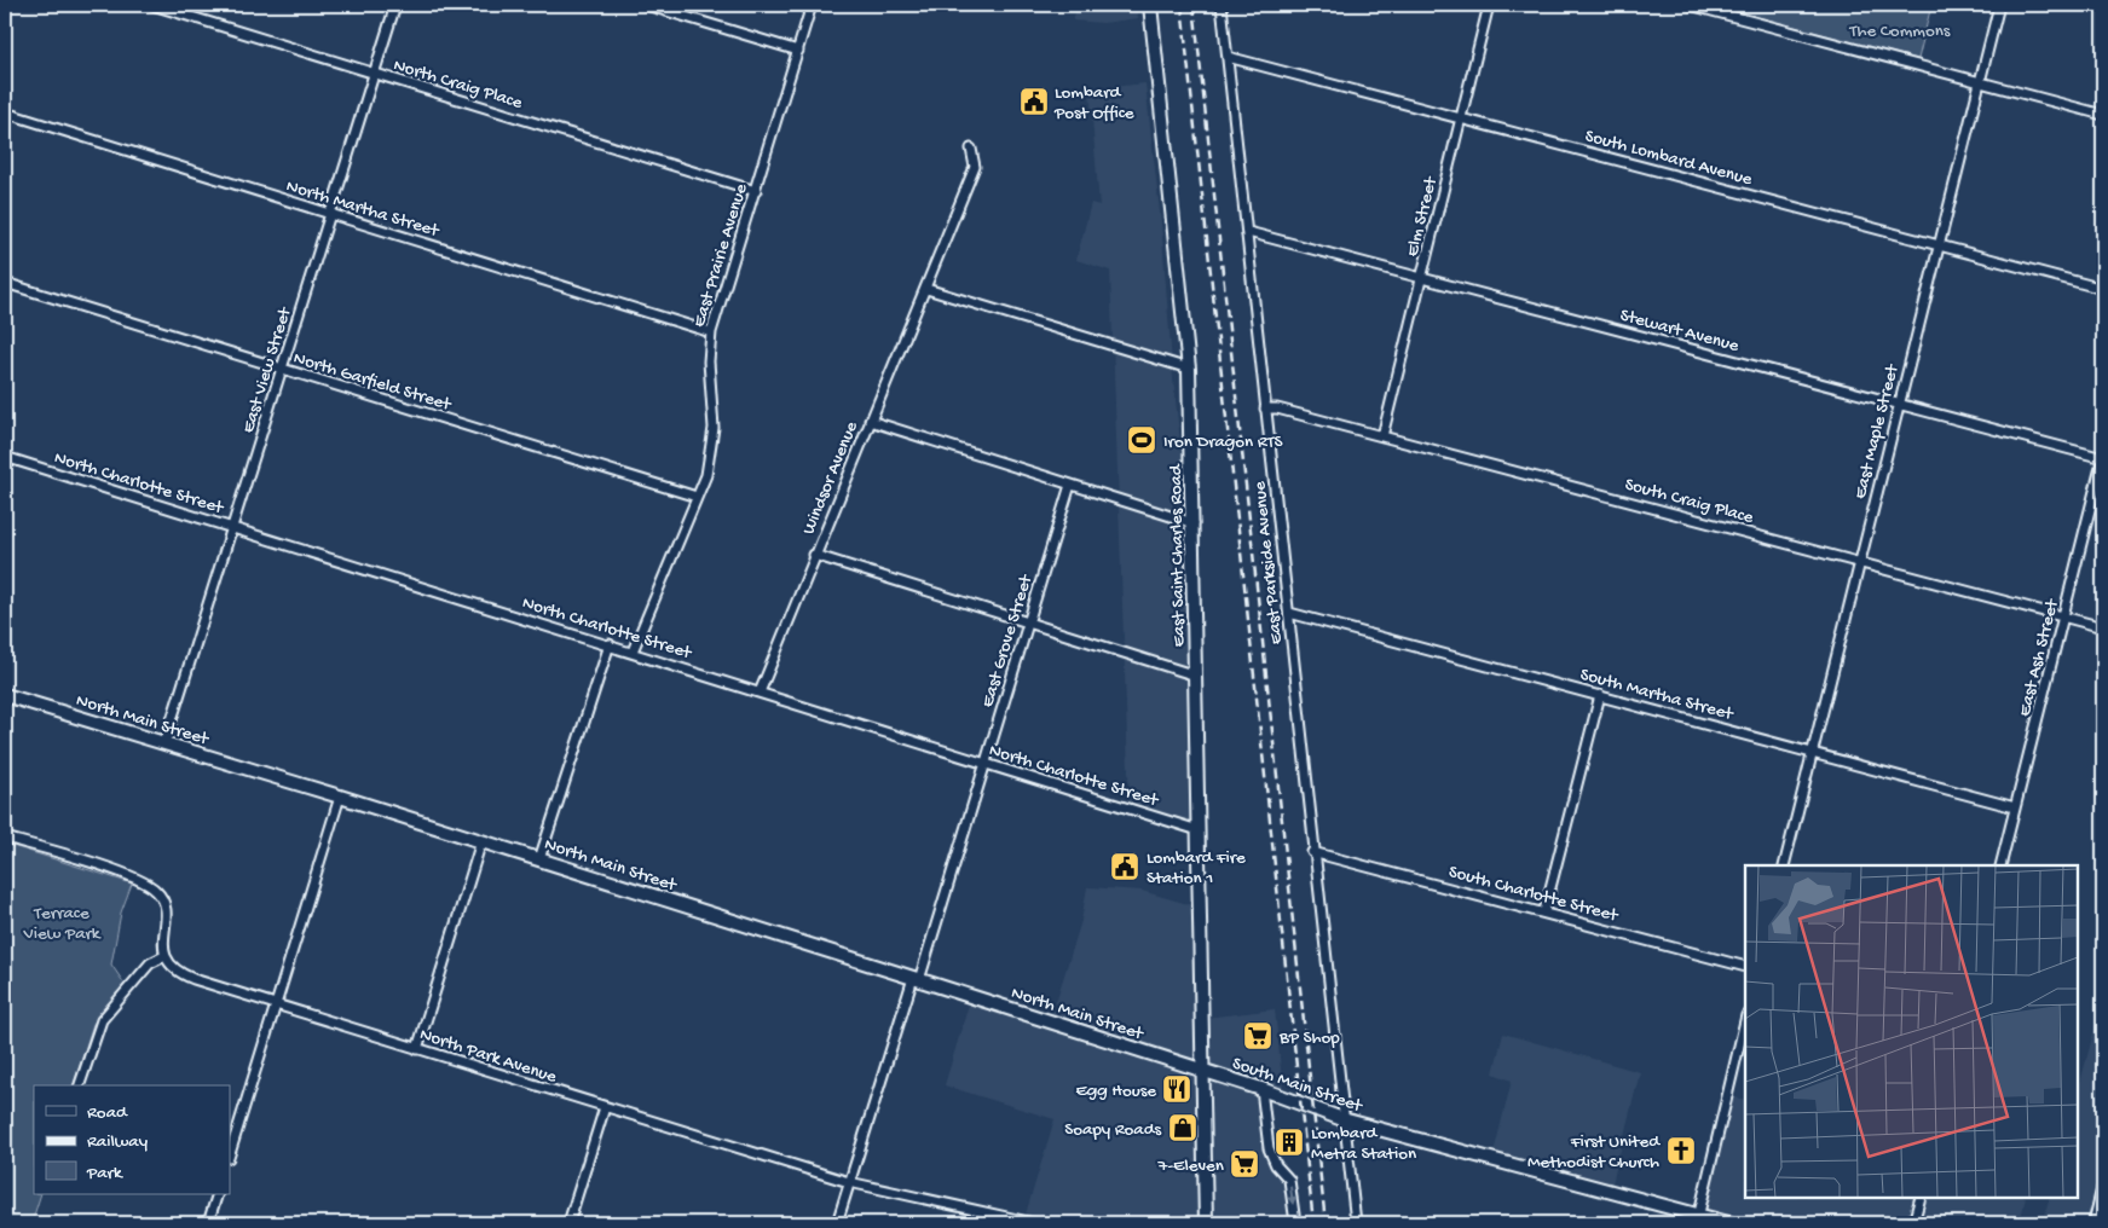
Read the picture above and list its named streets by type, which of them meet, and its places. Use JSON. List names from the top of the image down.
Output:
{
  "streets": {
    "main road": ["East Saint Charles Road", "North Main Street", "South Main Street"],
    "street": [
      "North Craig Place",
      "South Lombard Avenue",
      "North Martha Street",
      "Elm Street",
      "East Prairie Avenue",
      "Stewart Avenue",
      "East View Street",
      "North Garfield Street",
      "East Maple Street",
      "Windsor Avenue",
      "North Charlotte Street",
      "South Craig Place",
      "East Parkside Avenue",
      "East Grove Street",
      "East Ash Street",
      "South Martha Street",
      "South Charlotte Street",
      "North Park Avenue"
    ]
  },
  "crossings": [
    ["North Craig Place", "East Prairie Avenue"],
    ["North Craig Place", "East View Street"],
    ["South Lombard Avenue", "Elm Street"],
    ["South Lombard Avenue", "East Maple Street"],
    ["South Lombard Avenue", "East Parkside Avenue"],
    ["North Martha Street", "East Prairie Avenue"],
    ["North Martha Street", "East View Street"],
    ["Elm Street", "Stewart Avenue"],
    ["Elm Street", "South Craig Place"],
    ["East Prairie Avenue", "North Garfield Street"],
    ["East Prairie Avenue", "North Charlotte Street"],
    ["Stewart Avenue", "East Maple Street"],
    ["Stewart Avenue", "East Parkside Avenue"],
    ["Stewart Avenue", "East Ash Street"],
    ["East View Street", "North Garfield Street"],
    ["East View Street", "North Charlotte Street"],
    ["East View Street", "North Main Street"],
    ["East Maple Street", "South Craig Place"],
    ["East Maple Street", "South Martha Street"],
    ["Windsor Avenue", "North Charlotte Street"],
    ["North Charlotte Street", "East Saint Charles Road"],
    ["North Charlotte Street", "East Grove Street"],
    ["South Craig Place", "East Parkside Avenue"],
    ["South Craig Place", "East Ash Street"],
    ["East Saint Charles Road", "North Main Street"],
    ["East Saint Charles Road", "South Main Street"],
    ["East Parkside Avenue", "South Martha Street"],
    ["East Parkside Avenue", "South Charlotte Street"],
    ["East Parkside Avenue", "South Main Street"],
    ["East Grove Street", "North Main Street"],
    ["East Grove Street", "North Park Avenue"],
    ["East Ash Street", "South Martha Street"],
    ["North Main Street", "South Main Street"]
  ],
  "parks": ["The Commons", "Terrace View Park"],
  "places": {
    "public building": ["Lombard Post Office", "Lombard Fire Station 1"],
    "sports": ["Iron Dragon RTS"],
    "supermarket": ["BP Shop", "7-Eleven"],
    "restaurant": ["Egg House"],
    "shop": ["Soapy Roads"],
    "building": ["Lombard Metra Station"],
    "church": ["First United Methodist Church"]
  },
  "legend": ["Road", "Railway", "Park"]
}
